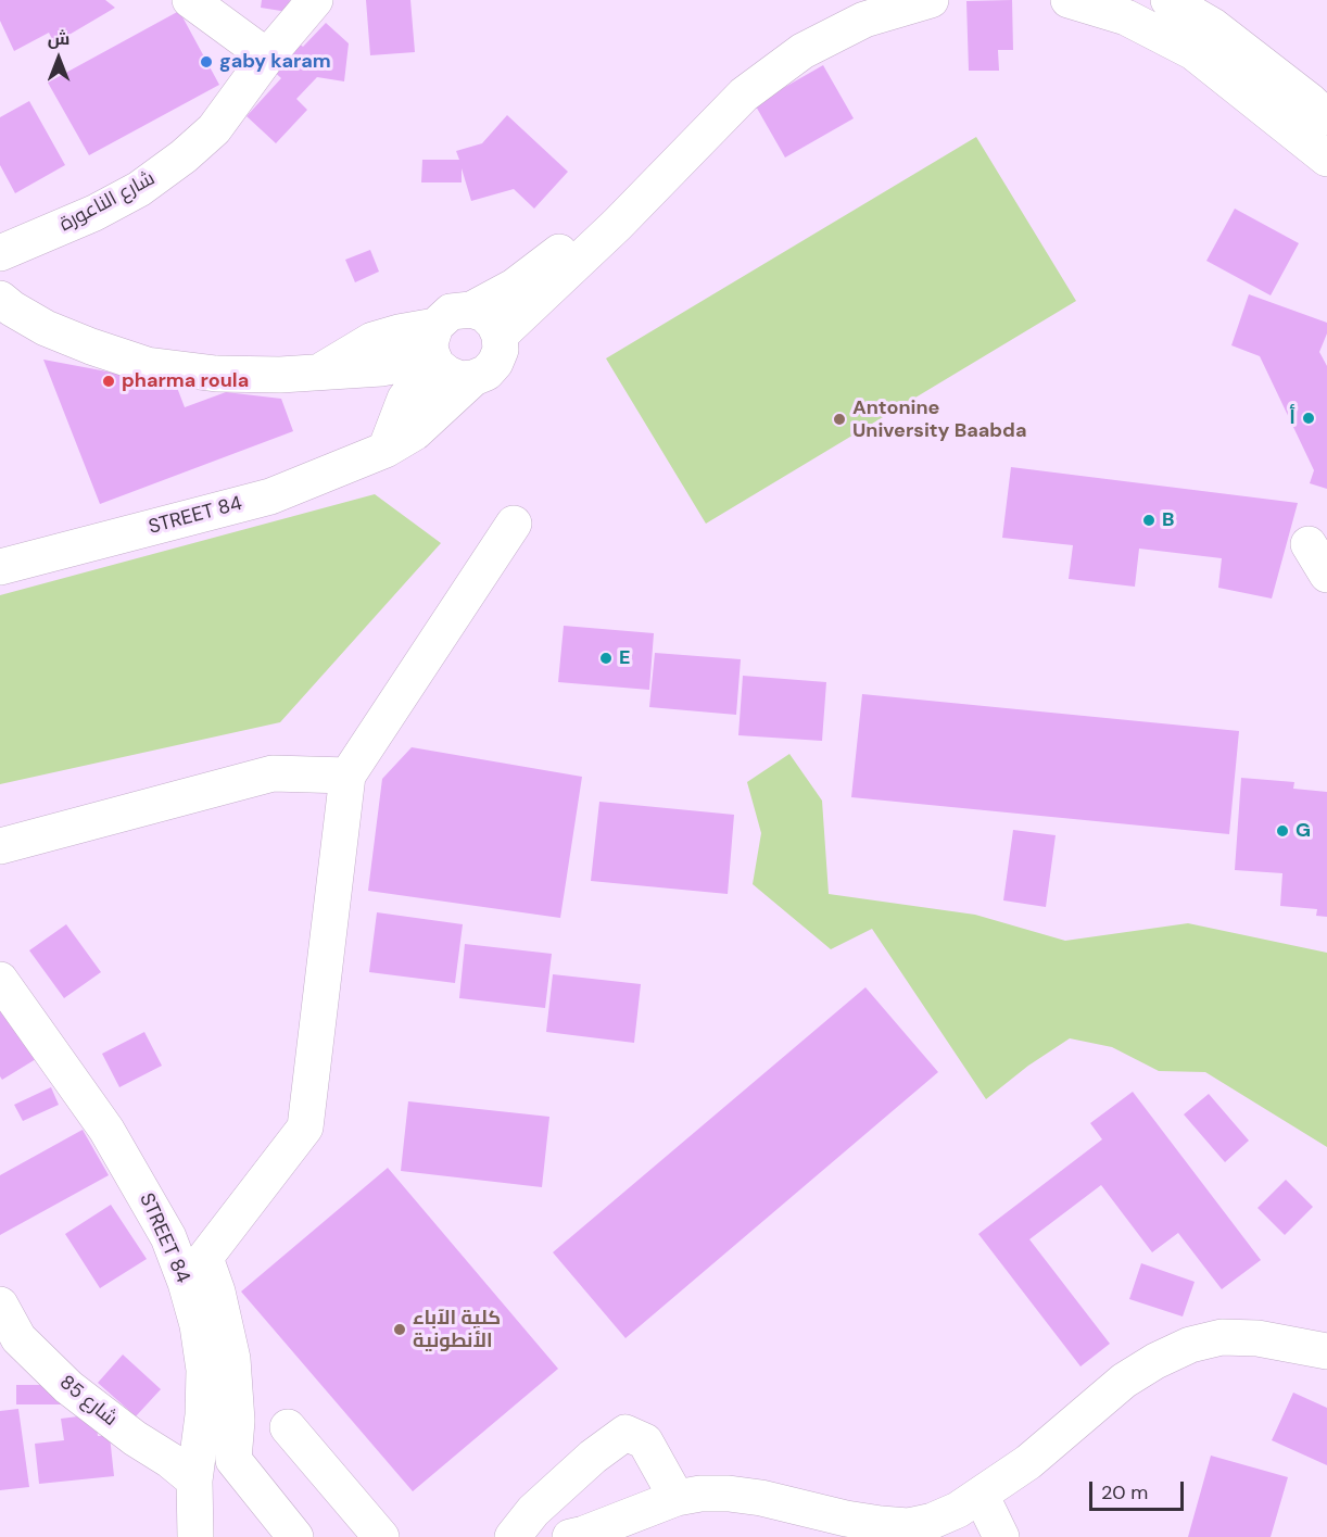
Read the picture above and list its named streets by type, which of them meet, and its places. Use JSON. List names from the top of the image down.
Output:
{
  "streets": {
    "street": ["شارع الناعورة", "STREET 84", "شارع 85"]
  },
  "crossings": [
    ["STREET 84", "شارع 85"]
  ],
  "places": [
    "gaby karam",
    "pharma roula",
    "أ",
    "Antonine University Baabda",
    "B",
    "E",
    "G",
    "كلية الآباء الأنطونية"
  ],
  "scale_bar": "20 m",
  "north": "top"
}
